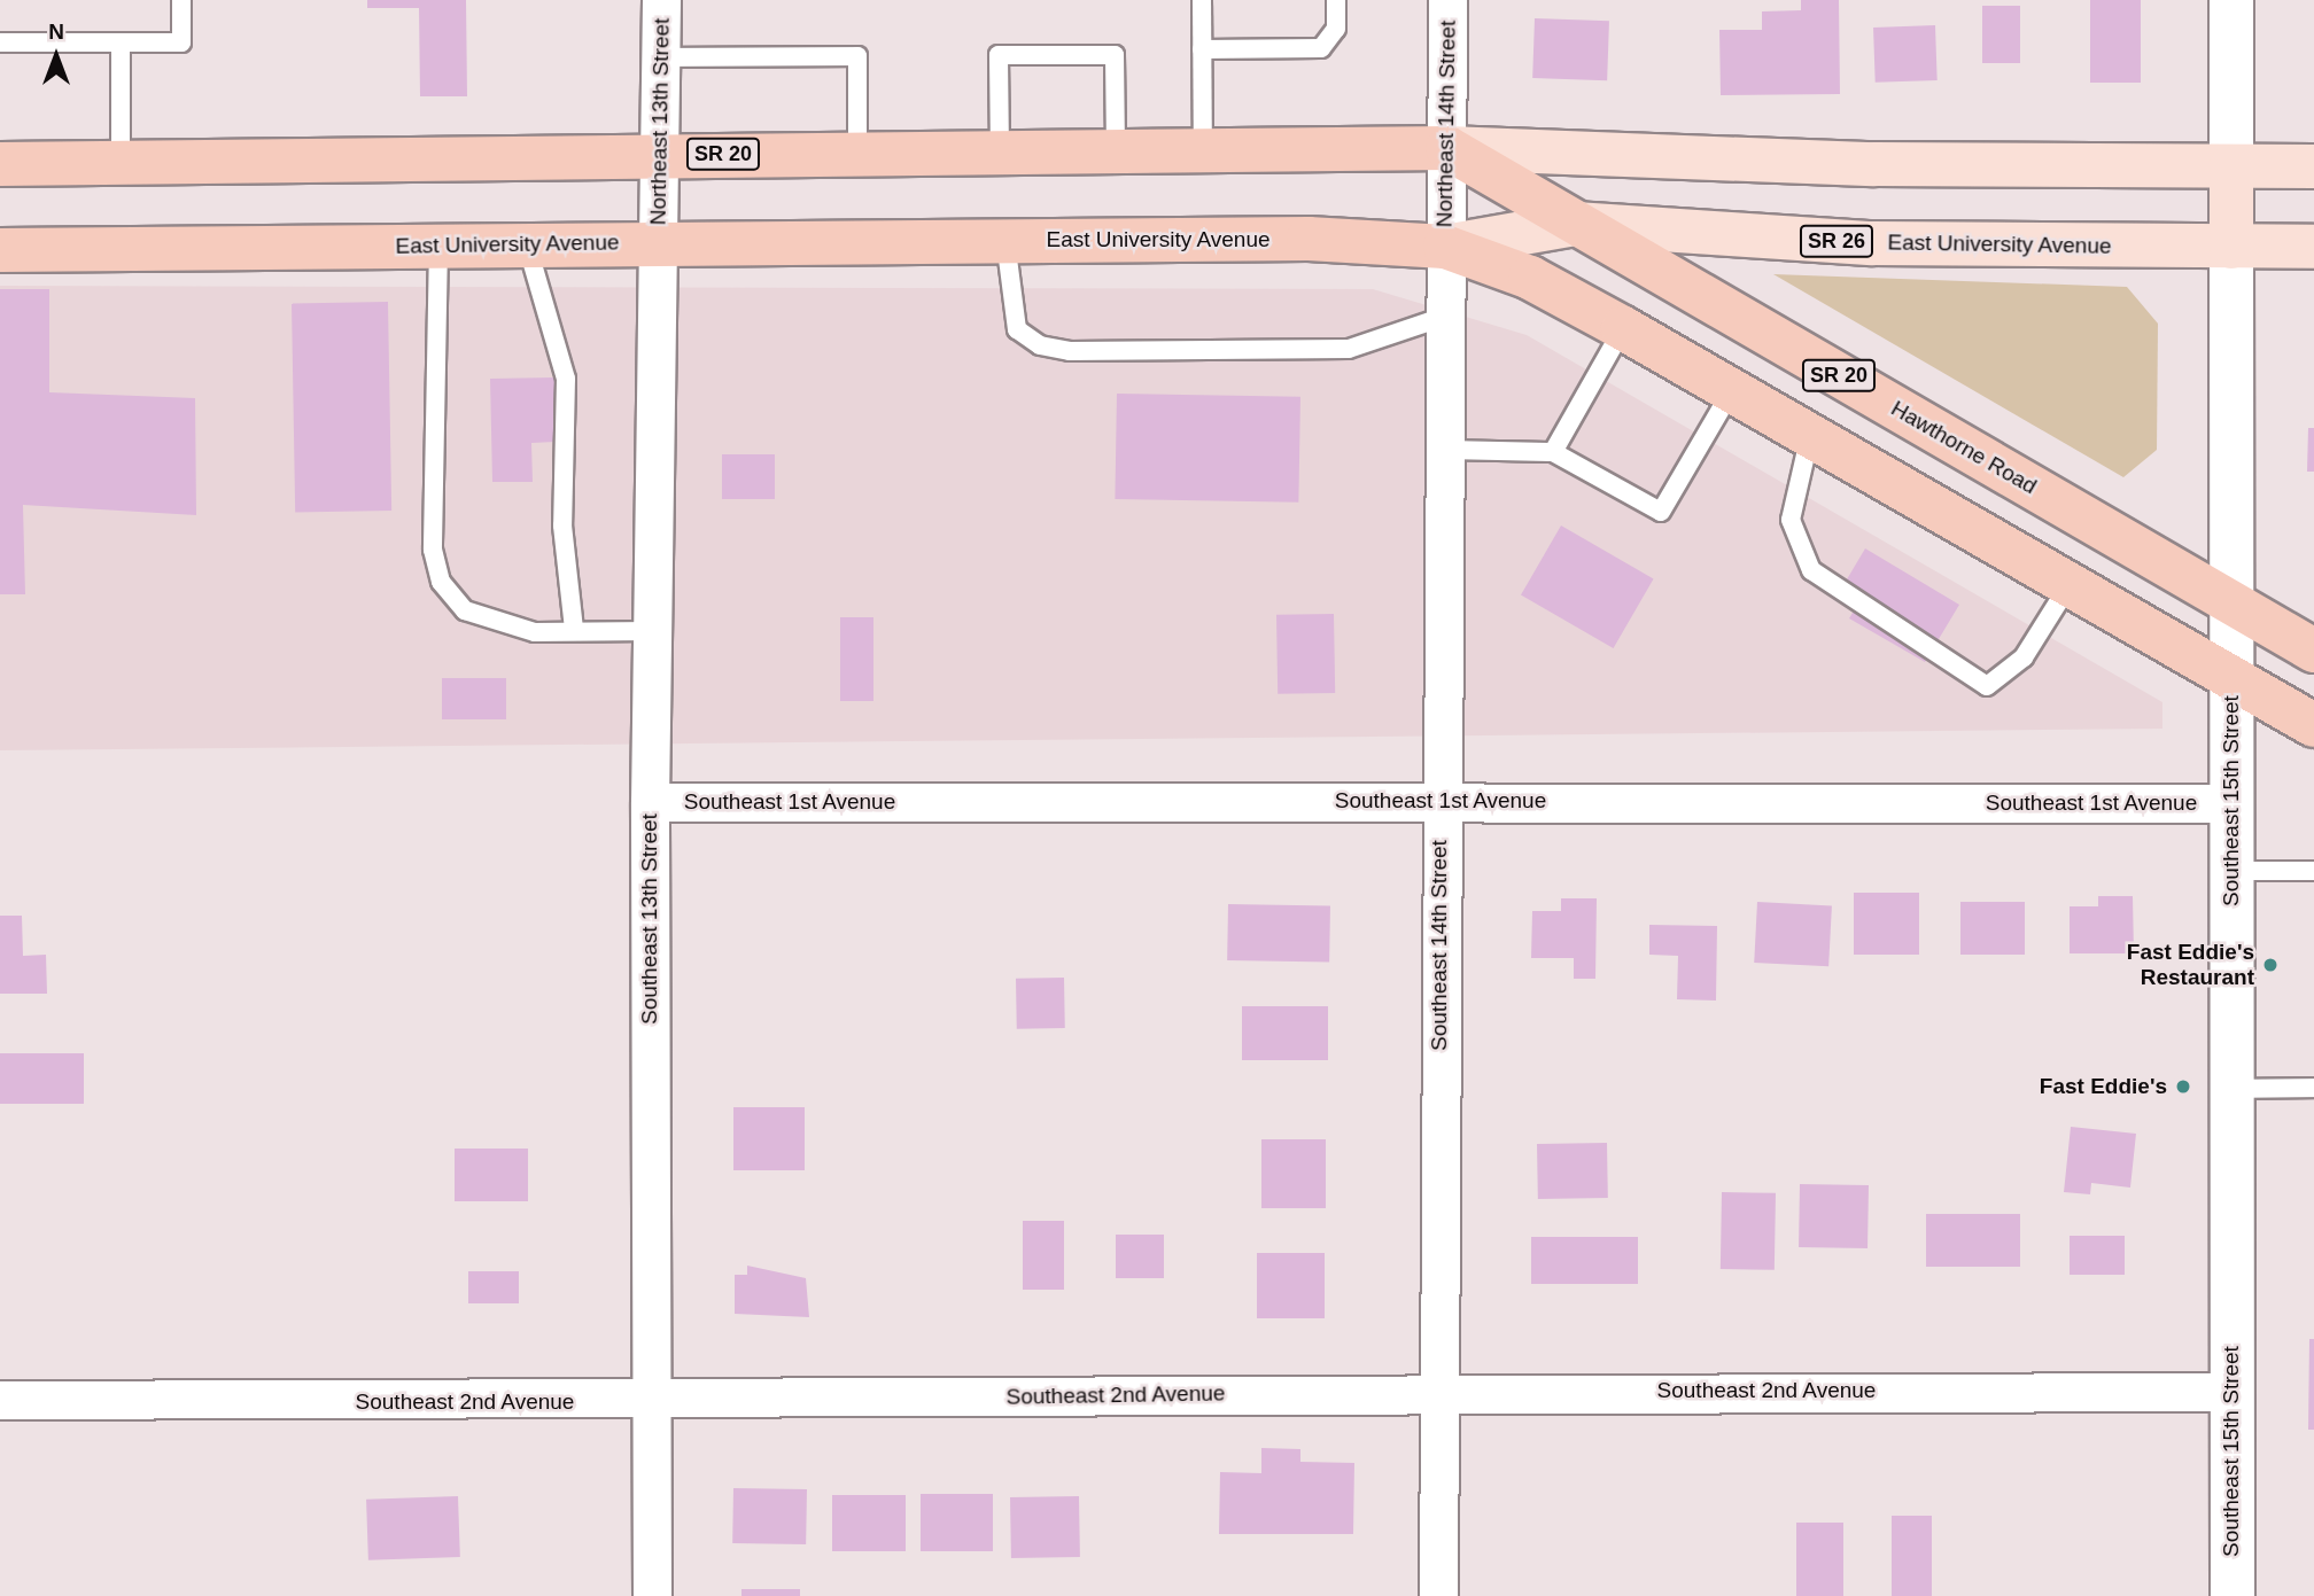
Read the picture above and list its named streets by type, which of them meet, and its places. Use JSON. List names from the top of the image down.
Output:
{
  "streets": {
    "highway": ["SR 20", "East University Avenue", "Hawthorne Road"],
    "main road": ["SR 26"],
    "street": [
      "Northeast 13th Street",
      "Northeast 14th Street",
      "Southeast 1st Avenue",
      "Southeast 15th Street",
      "Southeast 13th Street",
      "Southeast 14th Street",
      "Southeast 2nd Avenue"
    ]
  },
  "crossings": [
    ["Northeast 13th Street", "SR 20"],
    ["Northeast 13th Street", "East University Avenue"],
    ["Northeast 13th Street", "Southeast 13th Street"],
    ["Northeast 14th Street", "SR 20"],
    ["Northeast 14th Street", "East University Avenue"],
    ["Northeast 14th Street", "Hawthorne Road"],
    ["Northeast 14th Street", "Southeast 14th Street"],
    ["SR 20", "East University Avenue"],
    ["SR 20", "Hawthorne Road"],
    ["SR 20", "Southeast 15th Street"],
    ["SR 20", "Southeast 14th Street"],
    ["East University Avenue", "Hawthorne Road"],
    ["East University Avenue", "Southeast 15th Street"],
    ["East University Avenue", "Southeast 13th Street"],
    ["East University Avenue", "Southeast 14th Street"],
    ["Hawthorne Road", "Southeast 15th Street"],
    ["Southeast 1st Avenue", "Southeast 15th Street"],
    ["Southeast 1st Avenue", "Southeast 13th Street"],
    ["Southeast 1st Avenue", "Southeast 14th Street"],
    ["Southeast 15th Street", "Southeast 2nd Avenue"],
    ["Southeast 13th Street", "Southeast 2nd Avenue"],
    ["Southeast 14th Street", "Southeast 2nd Avenue"]
  ],
  "places": ["Fast Eddie's Restaurant", "Fast Eddie's"],
  "north": "top"
}
